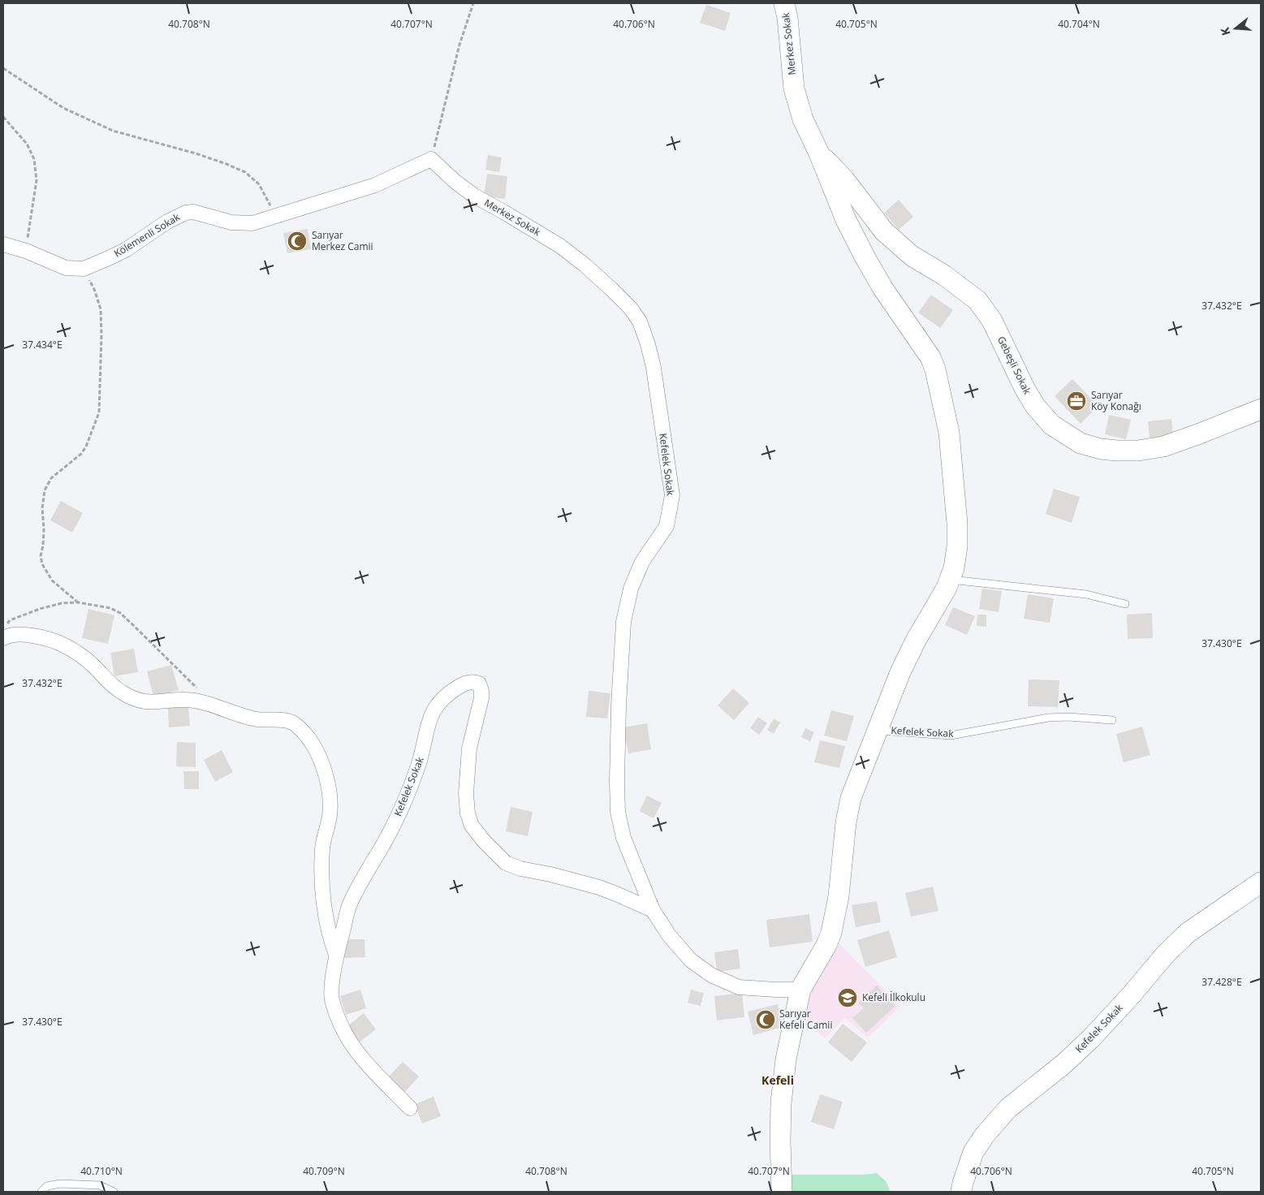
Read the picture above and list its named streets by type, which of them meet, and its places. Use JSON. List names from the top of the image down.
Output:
{
  "streets": {
    "street": [
      "Merkez Sokak",
      "Kölemenli Sokak",
      "Gebeşli Sokak",
      "Kefelek Sokak"
    ]
  },
  "crossings": [
    ["Merkez Sokak", "Kölemenli Sokak"],
    ["Merkez Sokak", "Gebeşli Sokak"],
    ["Merkez Sokak", "Kefelek Sokak"],
    ["Gebeşli Sokak", "Kefelek Sokak"]
  ],
  "districts": ["Kefeli"],
  "places": {
    "mosque": ["Sarıyar Merkez Camii", "Sarıyar Kefeli Camii"],
    "office": ["Sarıyar Köy Konağı"],
    "school or university": ["Kefeli İlkokulu"]
  },
  "north": "left",
  "coordinates": [
    "40.708°N",
    "40.707°N",
    "40.706°N",
    "40.705°N",
    "40.704°N",
    "37.432°E",
    "37.434°E",
    "37.430°E",
    "37.428°E",
    "40.710°N",
    "40.709°N"
  ]
}
